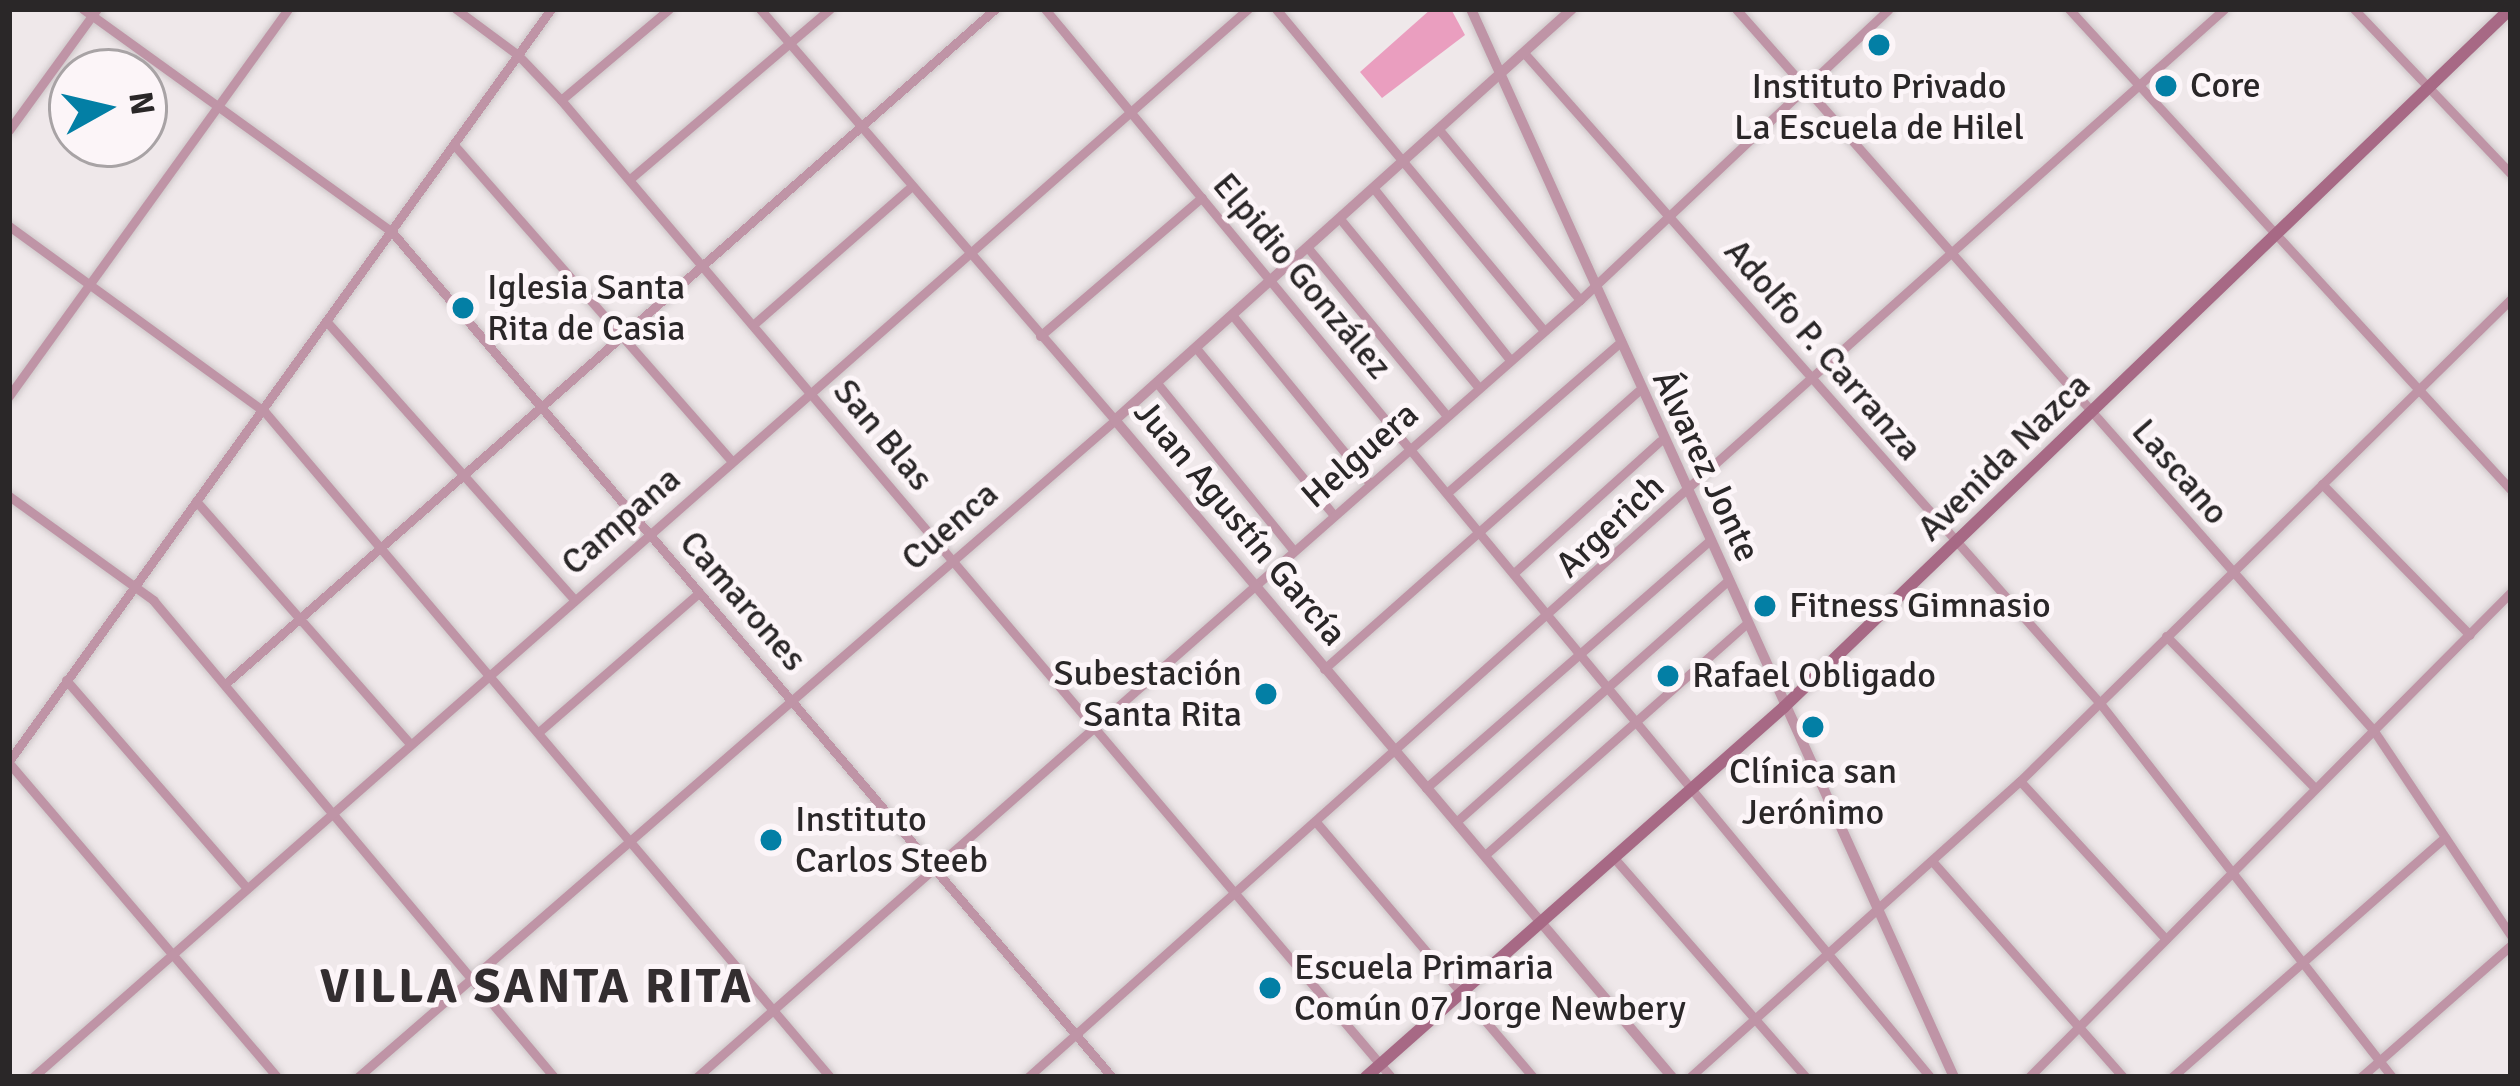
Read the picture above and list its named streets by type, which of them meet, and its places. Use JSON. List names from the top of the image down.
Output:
{
  "streets": {
    "main road": ["Avenida Nazca"],
    "street": [
      "Elpidio González",
      "Adolfo P. Carranza",
      "San Blas",
      "Helguera",
      "Álvarez Jonte",
      "Lascano",
      "Campana",
      "Juan Agustín García",
      "Cuenca",
      "Argerich",
      "Camarones"
    ]
  },
  "crossings": [
    ["Elpidio González", "Helguera"],
    ["Elpidio González", "Avenida Nazca"],
    ["Elpidio González", "Campana"],
    ["Elpidio González", "Cuenca"],
    ["Elpidio González", "Argerich"],
    ["Adolfo P. Carranza", "Helguera"],
    ["Adolfo P. Carranza", "Avenida Nazca"],
    ["Adolfo P. Carranza", "Cuenca"],
    ["Adolfo P. Carranza", "Argerich"],
    ["San Blas", "Helguera"],
    ["San Blas", "Avenida Nazca"],
    ["San Blas", "Campana"],
    ["San Blas", "Cuenca"],
    ["San Blas", "Argerich"],
    ["Helguera", "Álvarez Jonte"],
    ["Helguera", "Lascano"],
    ["Helguera", "Juan Agustín García"],
    ["Helguera", "Camarones"],
    ["Avenida Nazca", "Álvarez Jonte"],
    ["Avenida Nazca", "Lascano"],
    ["Avenida Nazca", "Juan Agustín García"],
    ["Álvarez Jonte", "Cuenca"],
    ["Álvarez Jonte", "Argerich"],
    ["Lascano", "Argerich"],
    ["Campana", "Juan Agustín García"],
    ["Campana", "Camarones"],
    ["Juan Agustín García", "Cuenca"],
    ["Juan Agustín García", "Argerich"],
    ["Cuenca", "Camarones"],
    ["Argerich", "Camarones"]
  ],
  "districts": ["VILLA SANTA RITA"],
  "places": [
    "Instituto Privado La Escuela de Hilel",
    "Core",
    "Iglesia Santa Rita de Casia",
    "Fitness Gimnasio",
    "Rafael Obligado",
    "Subestación Santa Rita",
    "Clínica san Jerónimo",
    "Instituto Carlos Steeb",
    "Escuela Primaria Común 07 Jorge Newbery"
  ],
  "north": "right"
}
